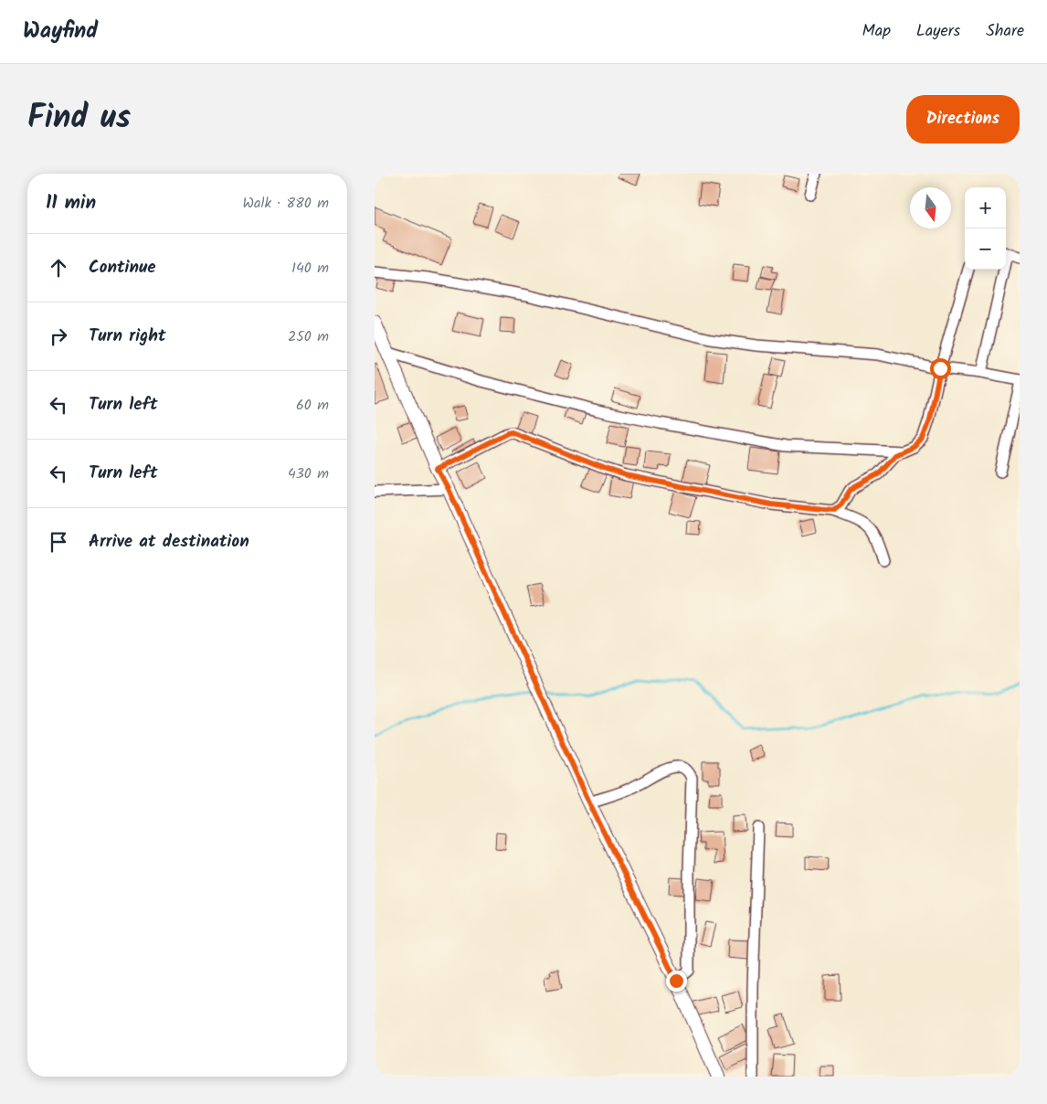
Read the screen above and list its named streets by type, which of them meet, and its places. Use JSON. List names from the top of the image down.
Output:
{
  "north": "bottom",
  "page": {
    "header": "Wayfind",
    "nav": ["Map", "Layers", "Share"],
    "title": "Find us",
    "buttons": "Directions",
    "heading": ["11 min", "Walk · 880 m"],
    "map_buttons": ["+", "−"],
    "list": [
      ["Continue", "140 m"],
      ["Turn right", "250 m"],
      ["Turn left", "60 m"],
      ["Turn left", "430 m"],
      "Arrive at destination"
    ]
  }
}
